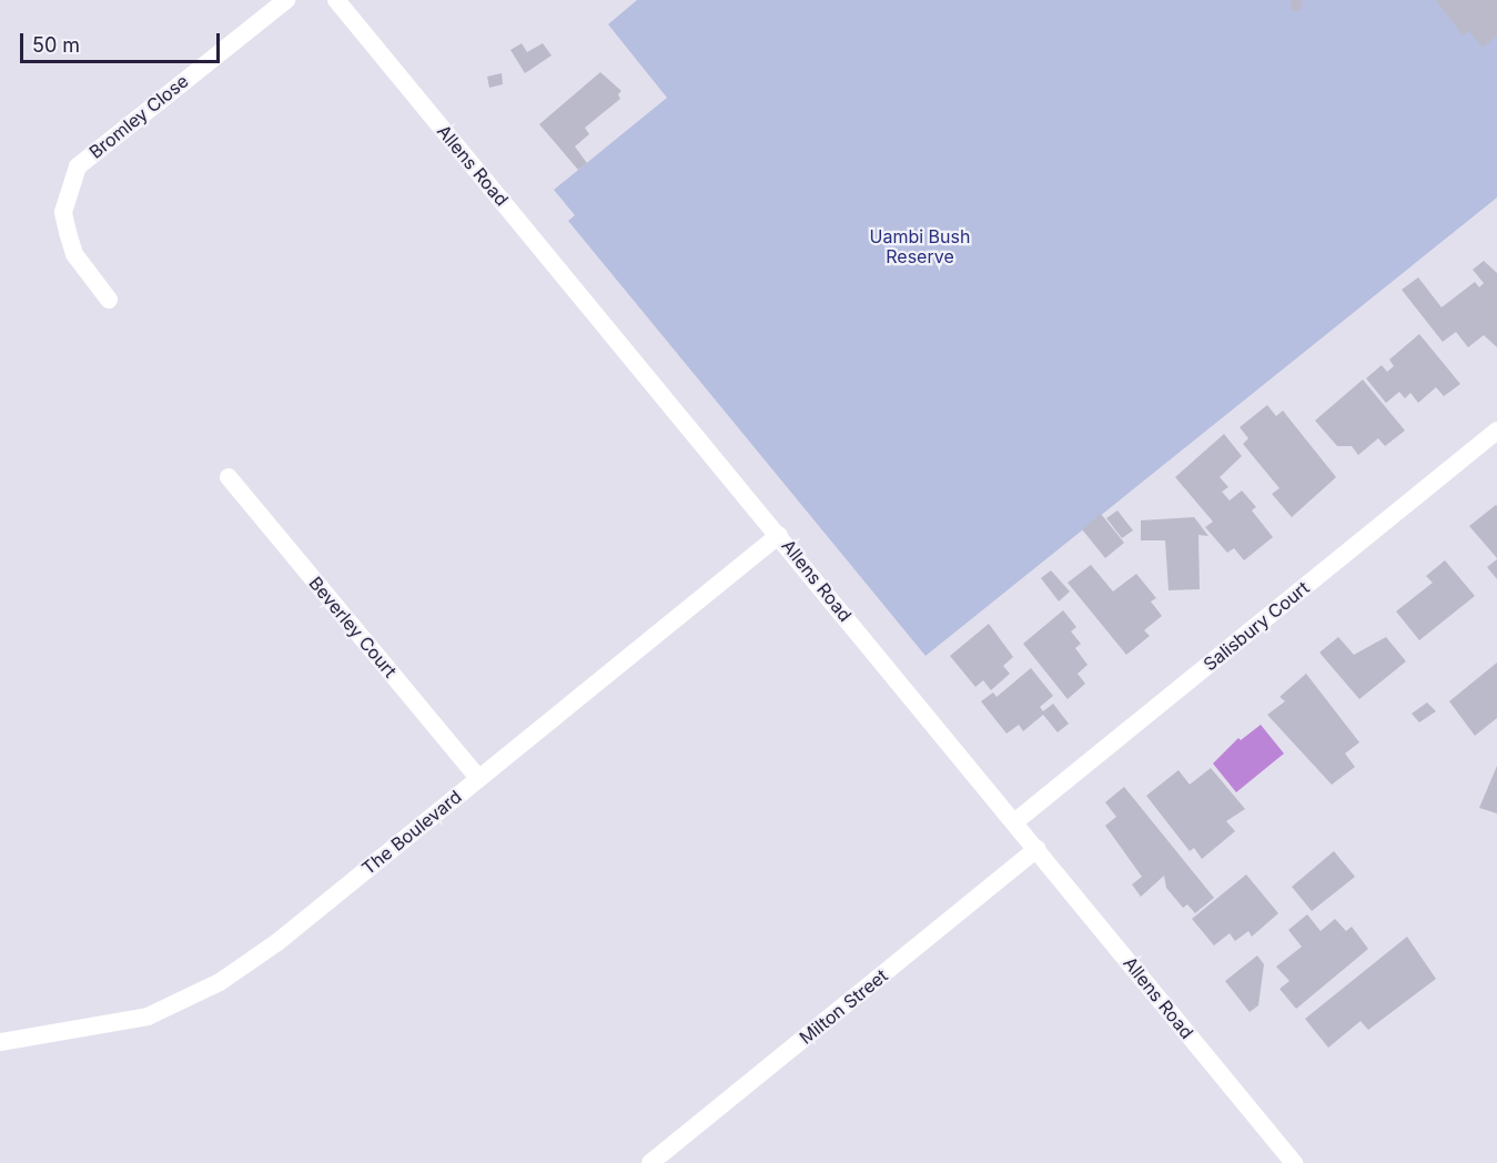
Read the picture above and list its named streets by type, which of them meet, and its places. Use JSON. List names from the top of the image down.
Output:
{
  "streets": {
    "street": [
      "Bromley Close",
      "Allens Road",
      "Salisbury Court",
      "Beverley Court",
      "The Boulevard",
      "Milton Street"
    ]
  },
  "crossings": [
    ["Allens Road", "Salisbury Court"],
    ["Allens Road", "The Boulevard"],
    ["Allens Road", "Milton Street"],
    ["Beverley Court", "The Boulevard"]
  ],
  "parks": ["Uambi Bush Reserve"],
  "scale_bar": "50 m"
}
